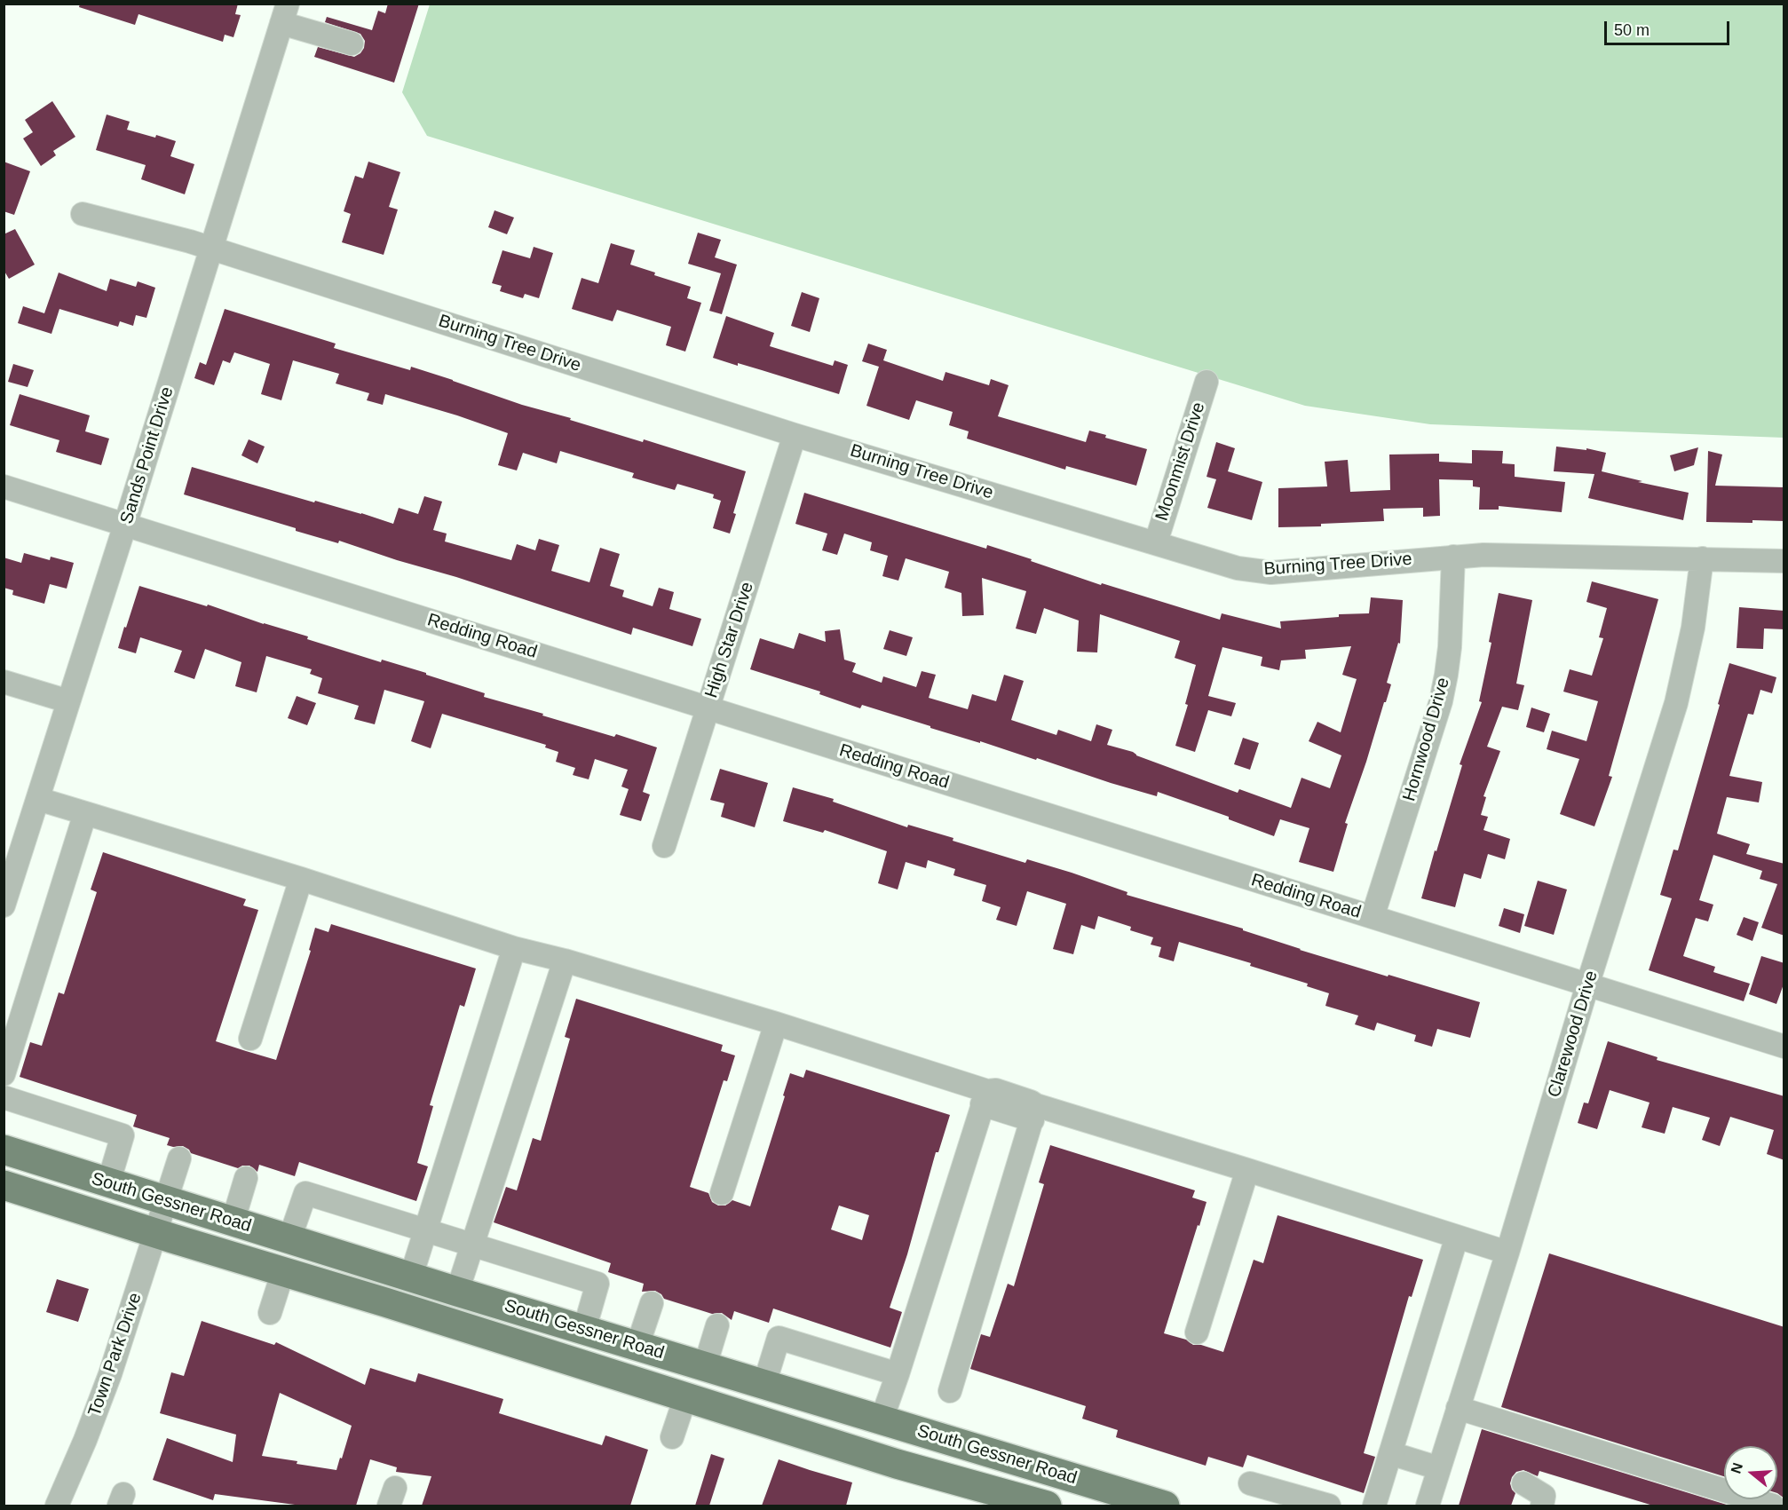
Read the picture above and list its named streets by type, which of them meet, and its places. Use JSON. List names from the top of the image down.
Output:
{
  "streets": {
    "main road": ["South Gessner Road"],
    "street": [
      "Burning Tree Drive",
      "Sands Point Drive",
      "Moonmist Drive",
      "Redding Road",
      "High Star Drive",
      "Hornwood Drive",
      "Clarewood Drive",
      "Town Park Drive"
    ]
  },
  "crossings": [
    ["Burning Tree Drive", "Sands Point Drive"],
    ["Burning Tree Drive", "Moonmist Drive"],
    ["Burning Tree Drive", "High Star Drive"],
    ["Burning Tree Drive", "Hornwood Drive"],
    ["Burning Tree Drive", "Clarewood Drive"],
    ["Sands Point Drive", "Redding Road"],
    ["Redding Road", "High Star Drive"],
    ["Redding Road", "Hornwood Drive"],
    ["Redding Road", "Clarewood Drive"],
    ["South Gessner Road", "Town Park Drive"]
  ],
  "scale_bar": "50 m",
  "north": "left"
}
